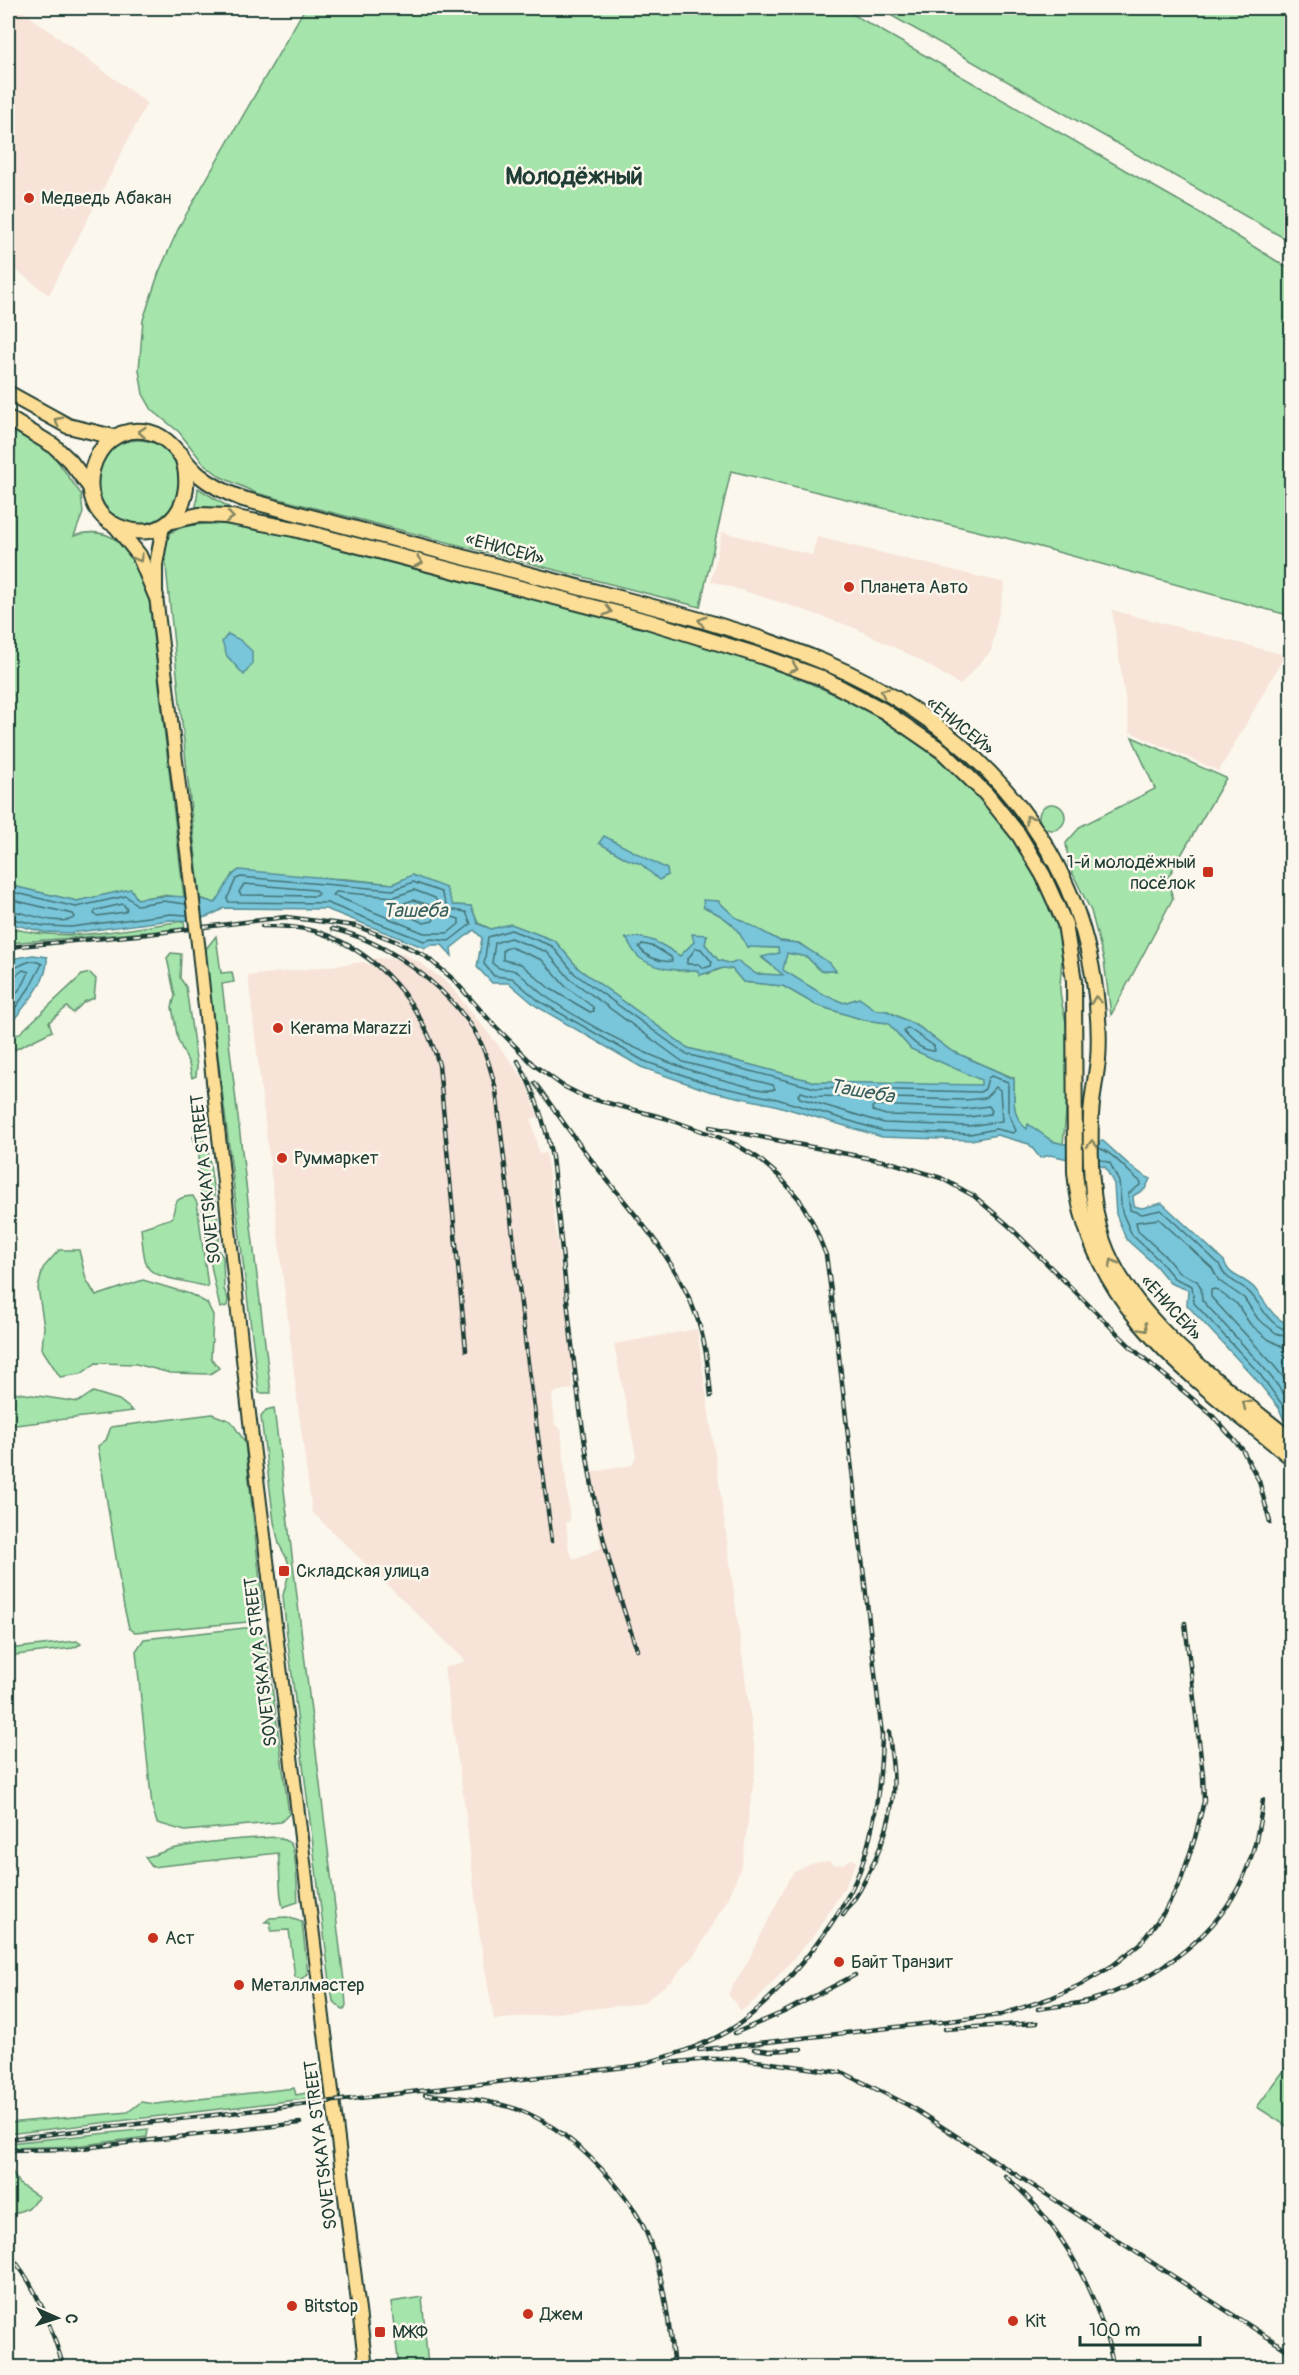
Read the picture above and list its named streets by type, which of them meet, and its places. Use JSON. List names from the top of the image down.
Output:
{
  "streets": {
    "highway": ["«ЕНИСЕЙ»"],
    "main road": ["SOVETSKAYA STREET"]
  },
  "crossings": [
    ["«ЕНИСЕЙ»", "SOVETSKAYA STREET"]
  ],
  "districts": ["Молодёжный"],
  "water": ["Ташеба"],
  "places": {
    "other": [
      "Медведь Абакан",
      "Планета Авто",
      "Kerama Marazzi",
      "Руммаркет",
      "Аст",
      "Байт Транзит",
      "Металлмастер",
      "Bitstop",
      "Джем",
      "Kit"
    ],
    "transit": ["1-й молодёжный посёлок", "Складская улица", "МЖФ"]
  },
  "scale_bar": "100 m",
  "north": "right"
}
